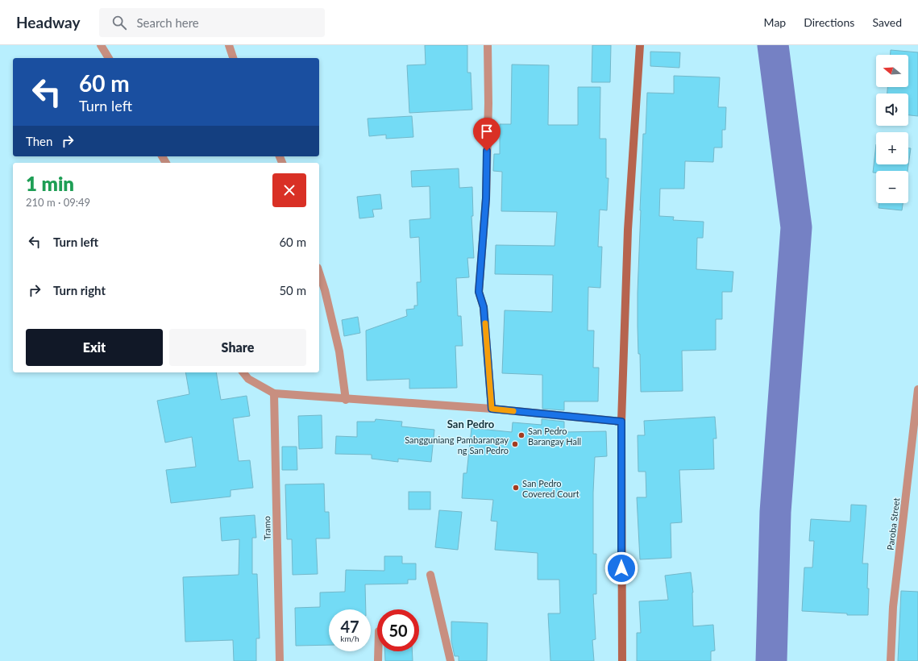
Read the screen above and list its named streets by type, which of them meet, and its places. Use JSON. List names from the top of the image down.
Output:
{
  "streets": {
    "street": ["Paroba Street", "Tramo"]
  },
  "districts": ["San Pedro"],
  "places": ["San Pedro Barangay Hall", "Sangguniang Pambarangay ng San Pedro", "San Pedro Covered Court"],
  "north": "left",
  "page": {
    "header": "Headway",
    "search": "Search here",
    "nav": ["Map", "Directions", "Saved"],
    "map_buttons": ["+", "−"],
    "turn": ["60 m", "Turn left"],
    "then": "Then",
    "heading": ["1 min", "210 m · 09:49"],
    "list": [
      {
        "name": "Turn left",
        "value": "60 m"
      },
      {
        "name": "Turn right",
        "value": "50 m"
      }
    ],
    "buttons": ["Exit", "Share"],
    "speed": "47 km/h",
    "limit": "50"
  }
}
